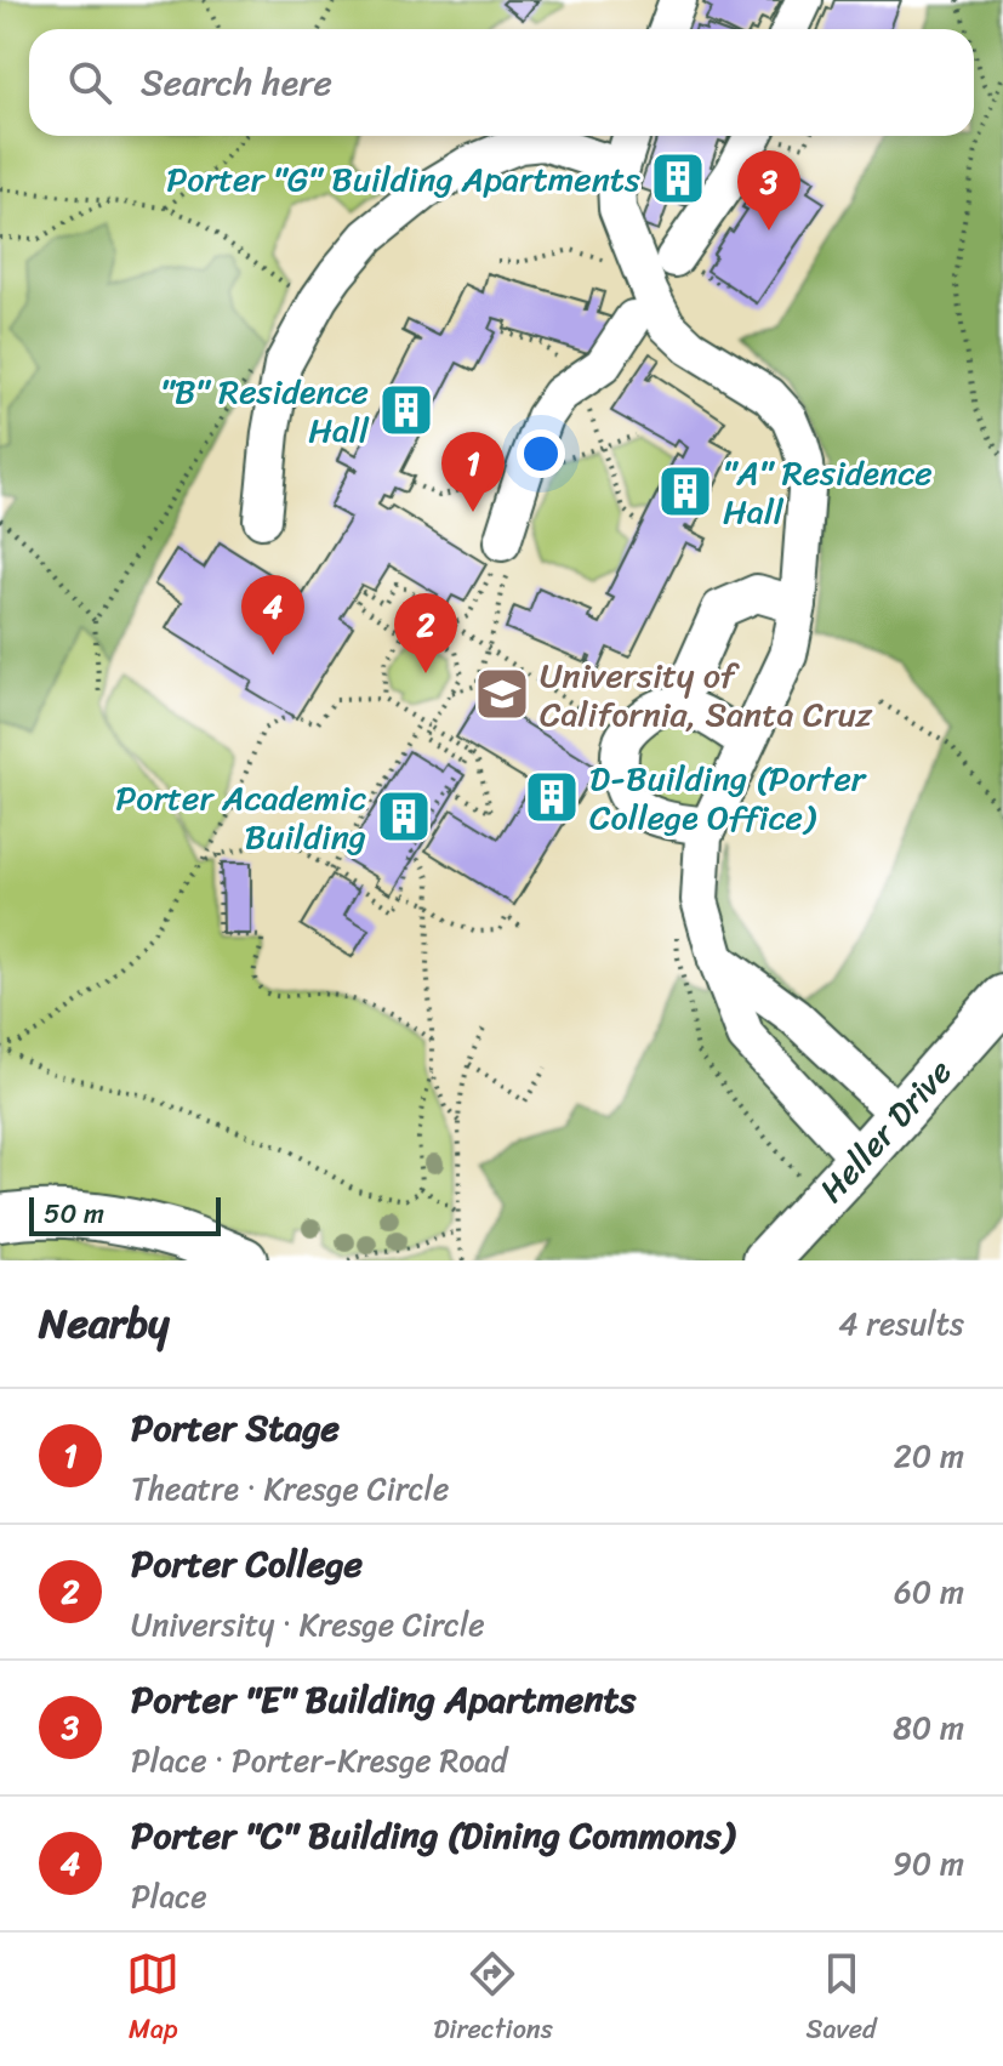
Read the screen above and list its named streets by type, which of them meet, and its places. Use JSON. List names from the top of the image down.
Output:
{
  "streets": {
    "main road": ["Heller Drive"]
  },
  "places": {
    "building": [
      "Porter \"G\" Building Apartments",
      "\"B\" Residence Hall",
      "\"A\" Residence Hall",
      "D-Building (Porter College Office)",
      "Porter Academic Building"
    ],
    "school or university": ["University of California, Santa Cruz"]
  },
  "scale_bar": "50 m",
  "page": {
    "search": "Search here",
    "pins": [
      "3",
      "1",
      "4",
      "2"
    ],
    "scale": "50 m",
    "heading": ["Nearby", "4 results"],
    "list": [
      {
        "mark": "1",
        "name": "Porter Stage",
        "note": "Theatre · Kresge Circle",
        "value": "20 m"
      },
      {
        "mark": "2",
        "name": "Porter College",
        "note": "University · Kresge Circle",
        "value": "60 m"
      },
      {
        "mark": "3",
        "name": "Porter \"E\" Building Apartments",
        "note": "Place · Porter-Kresge Road",
        "value": "80 m"
      },
      {
        "mark": "4",
        "name": "Porter \"C\" Building (Dining Commons)",
        "note": "Place",
        "value": "90 m"
      }
    ],
    "nav": ["Map", "Directions", "Saved"]
  }
}
